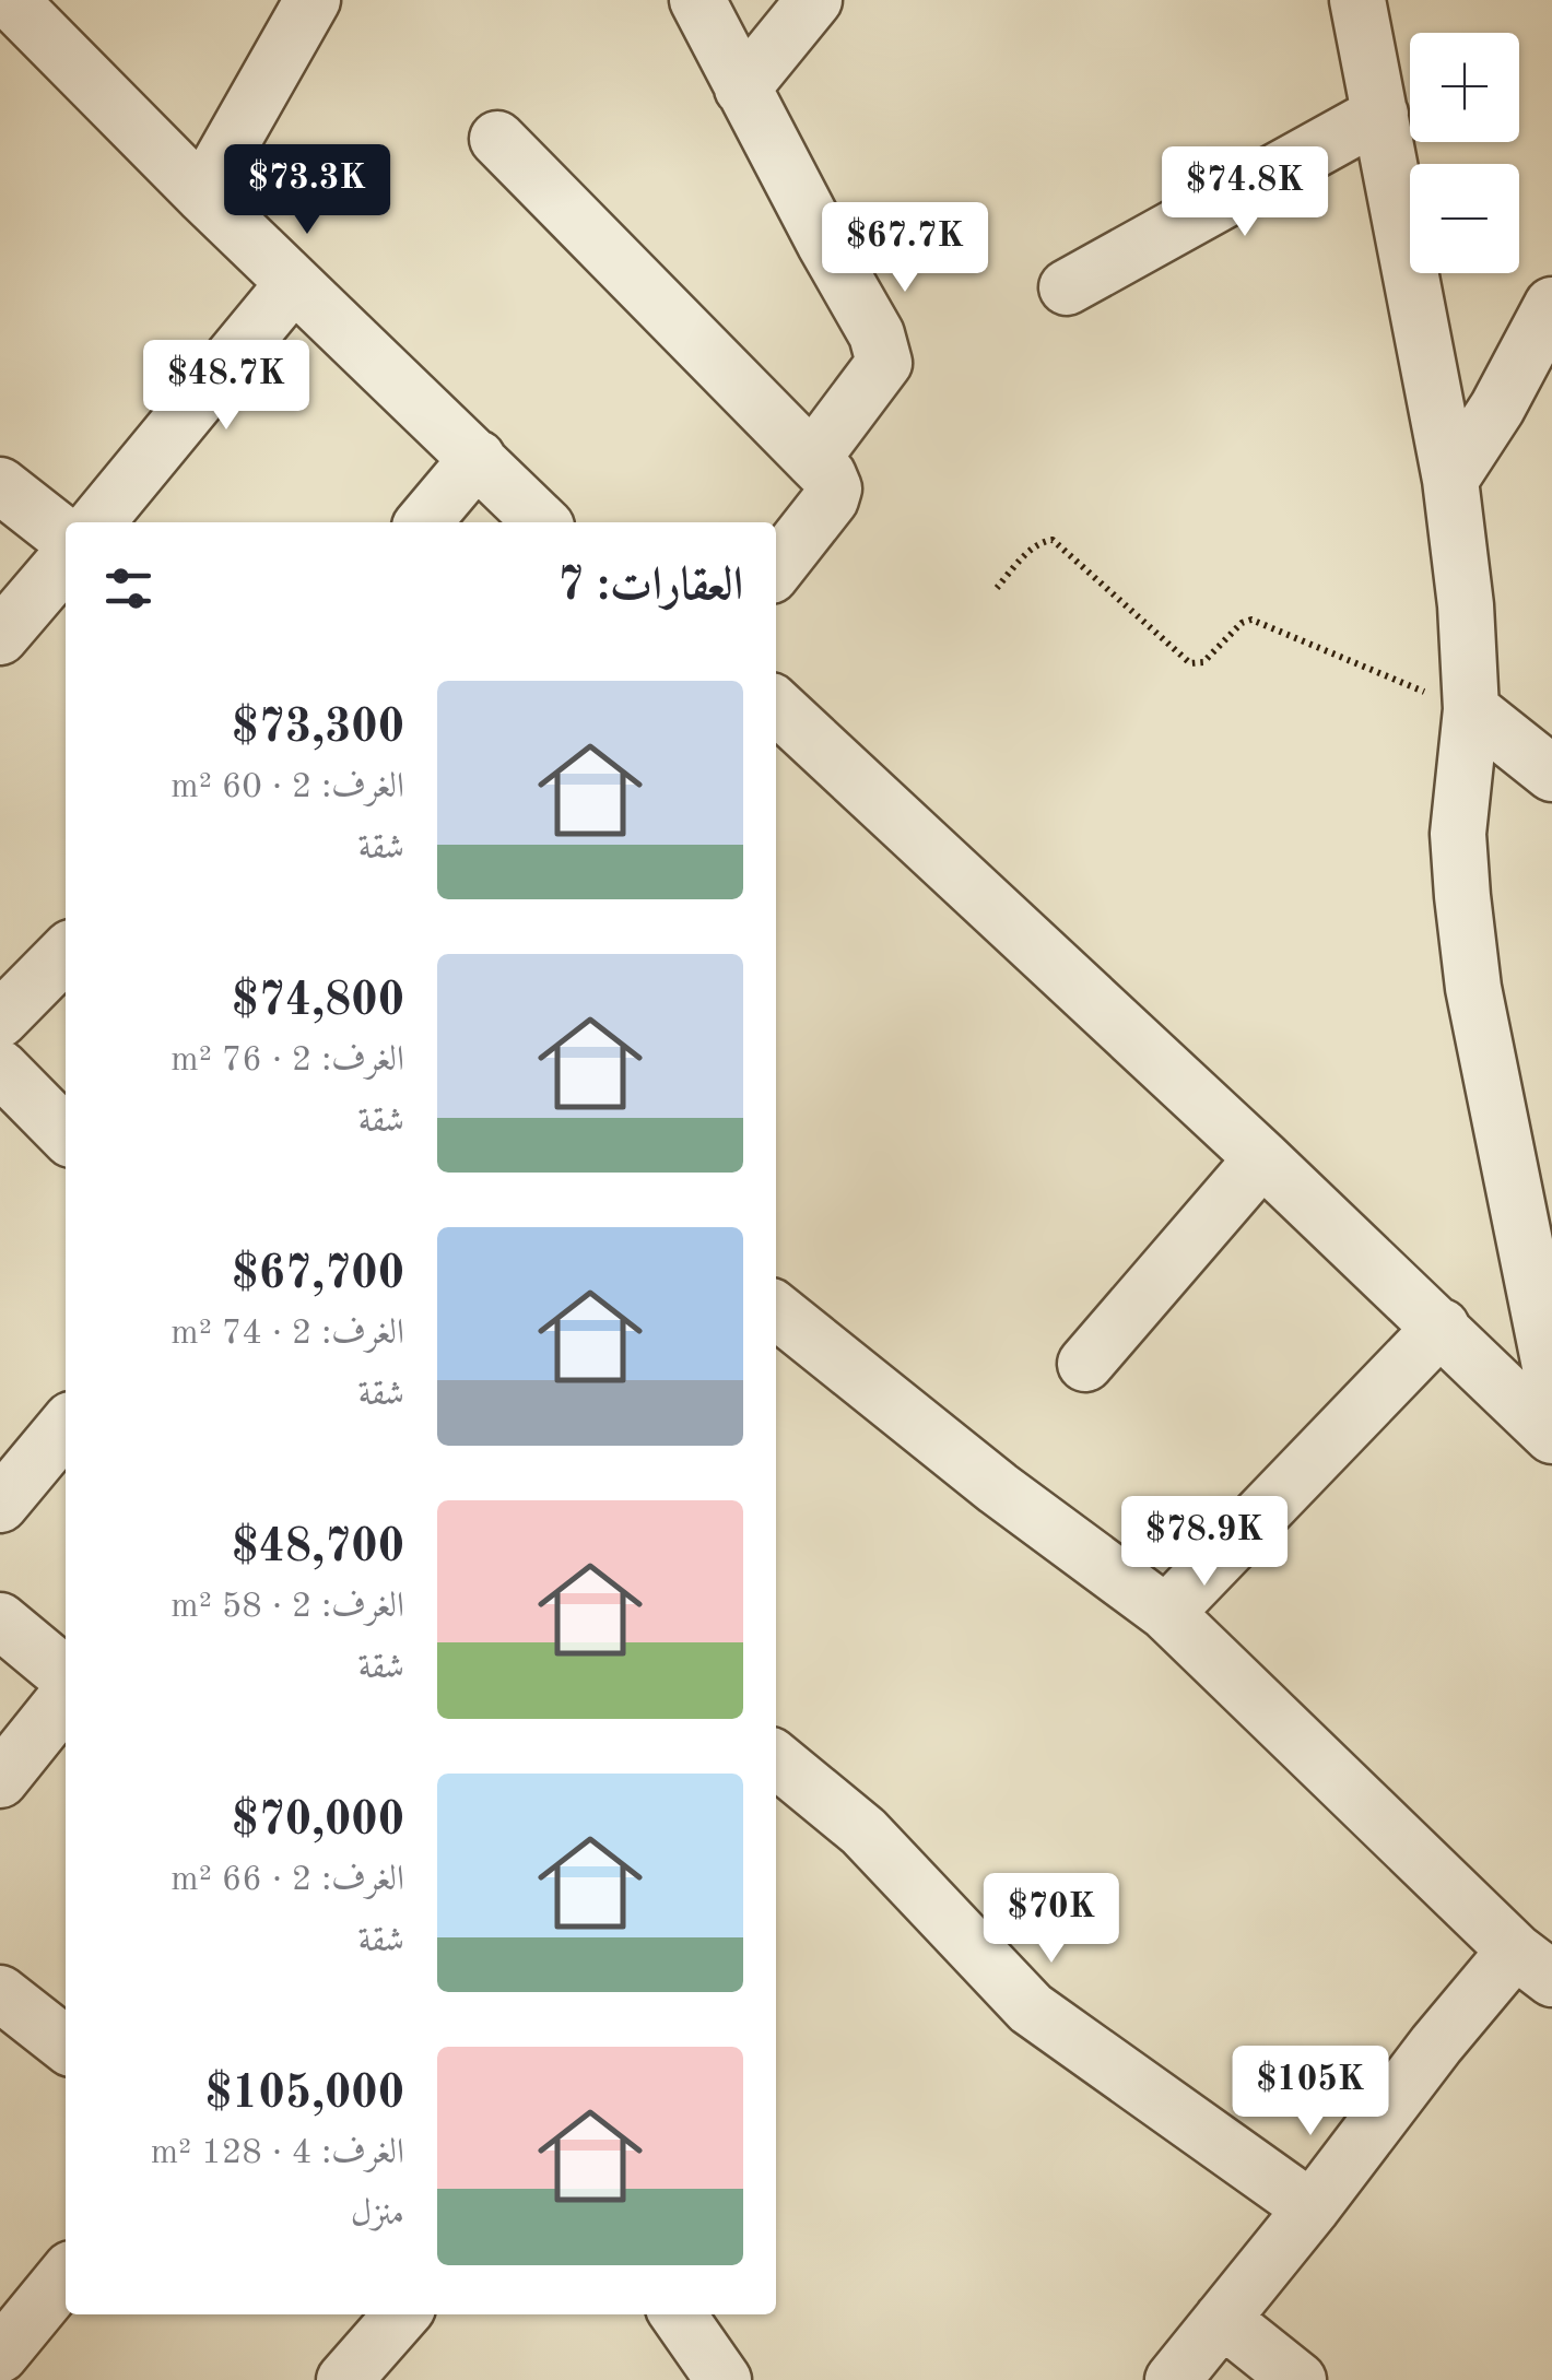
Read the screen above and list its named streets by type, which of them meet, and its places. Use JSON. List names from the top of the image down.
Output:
{
  "page": {
    "map_buttons": ["+", "−"],
    "price": [
      "$73.3K",
      "$74.8K",
      "$67.7K",
      "$48.7K",
      "$78.9K",
      "$70K",
      "$105K"
    ],
    "heading": "العقارات: 7",
    "list": [
      {
        "name": "$73,300",
        "note": "الغرف: 2 · 60 m² · شقة"
      },
      {
        "name": "$74,800",
        "note": "الغرف: 2 · 76 m² · شقة"
      },
      {
        "name": "$67,700",
        "note": "الغرف: 2 · 74 m² · شقة"
      },
      {
        "name": "$48,700",
        "note": "الغرف: 2 · 58 m² · شقة"
      },
      {
        "name": "$70,000",
        "note": "الغرف: 2 · 66 m² · شقة"
      },
      {
        "name": "$105,000",
        "note": "الغرف: 4 · 128 m² · منزل"
      }
    ]
  }
}
